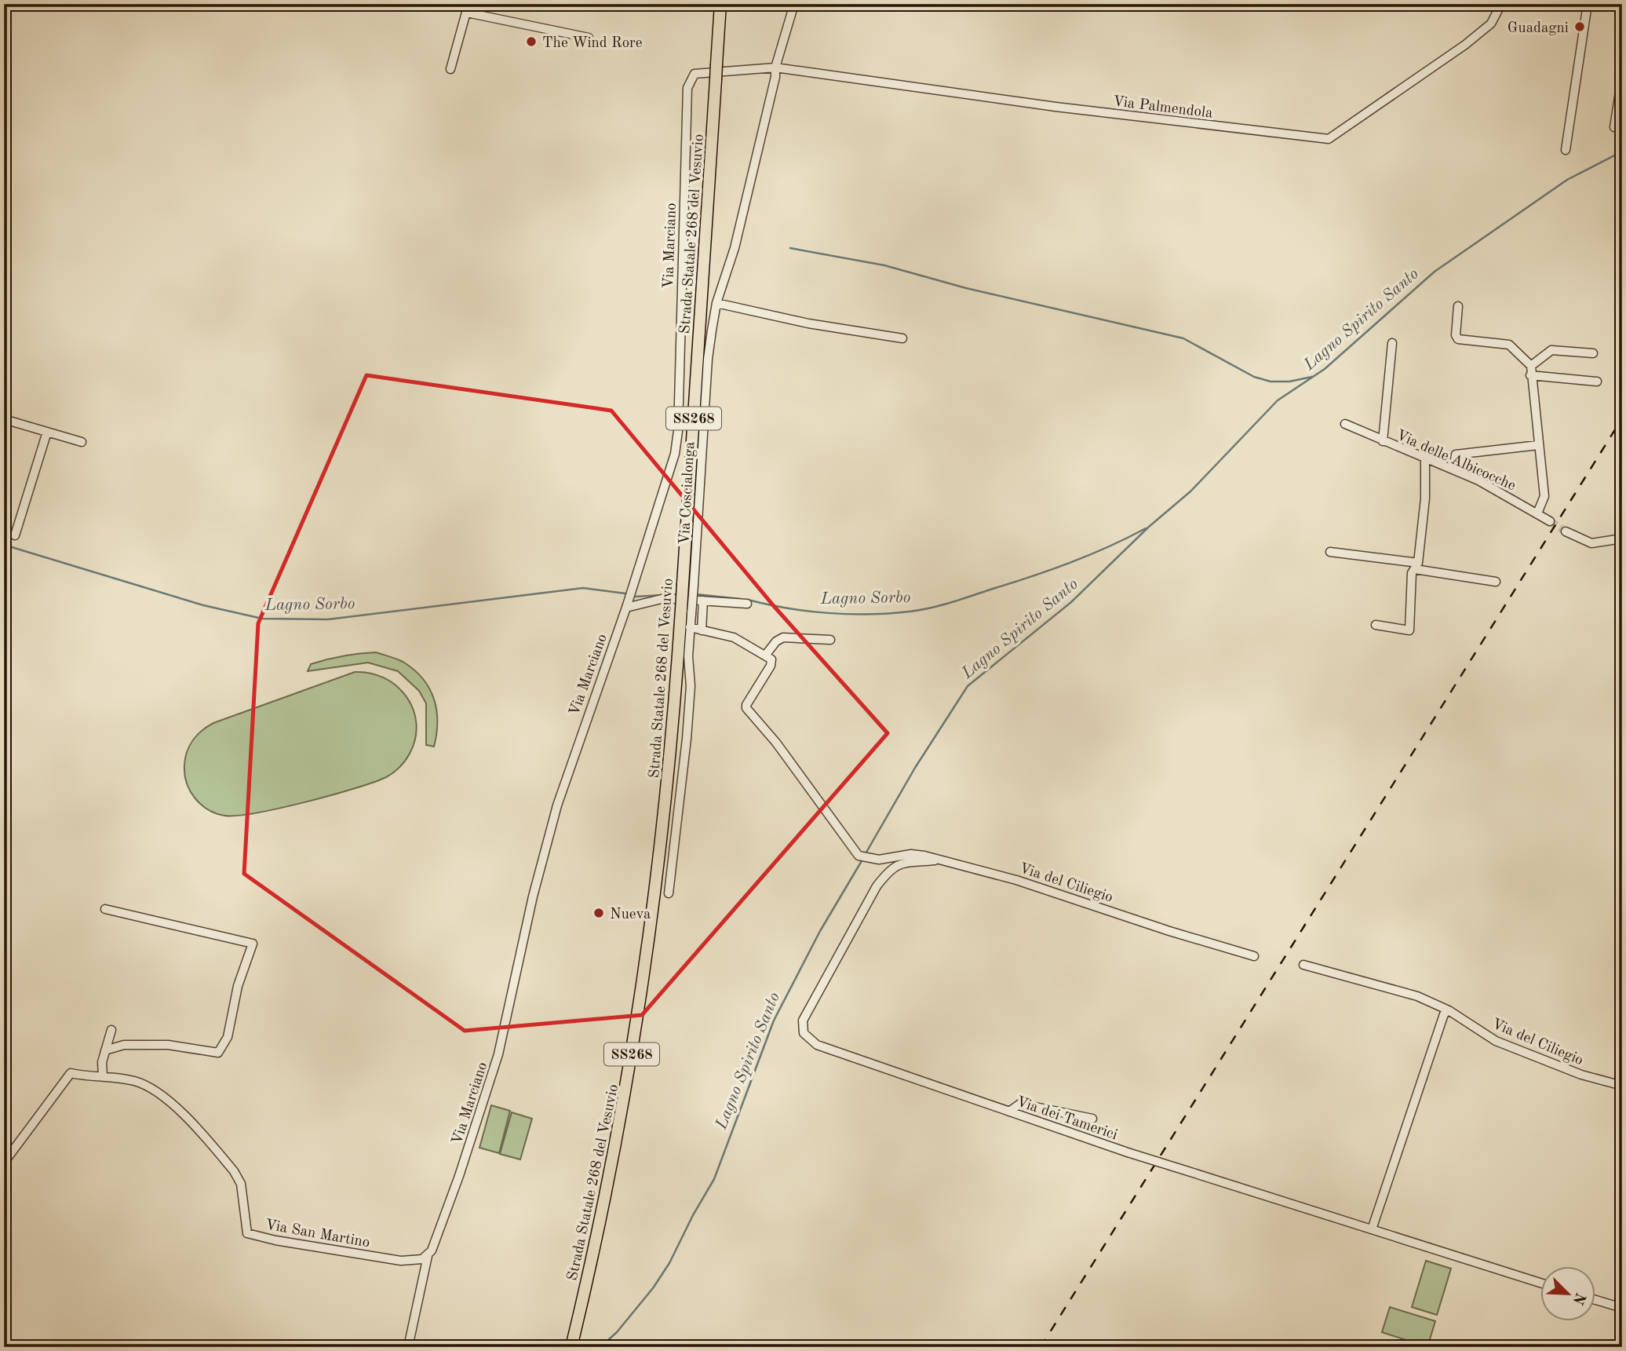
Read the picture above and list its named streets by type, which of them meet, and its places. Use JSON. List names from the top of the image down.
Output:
{
  "streets": {
    "highway": ["Strada Statale 268 del Vesuvio", "SS268"],
    "street": [
      "Via Palmendola",
      "Via Marciano",
      "Via delle Albicocche",
      "Via Coscialonga",
      "Via del Ciliegio",
      "Via dei Tamerici",
      "Via San Martino"
    ]
  },
  "crossings": [
    ["Via Palmendola", "Via Marciano"],
    ["Via Palmendola", "Via Coscialonga"],
    ["Strada Statale 268 del Vesuvio", "SS268"],
    ["Strada Statale 268 del Vesuvio", "Via Coscialonga"],
    ["Via Marciano", "Via San Martino"],
    ["Via del Ciliegio", "Via dei Tamerici"]
  ],
  "water": ["Lagno Spirito Santo", "Lagno Sorbo"],
  "places": ["Guadagni", "The Wind Rore", "Nueva"],
  "north": "bottom right"
}
